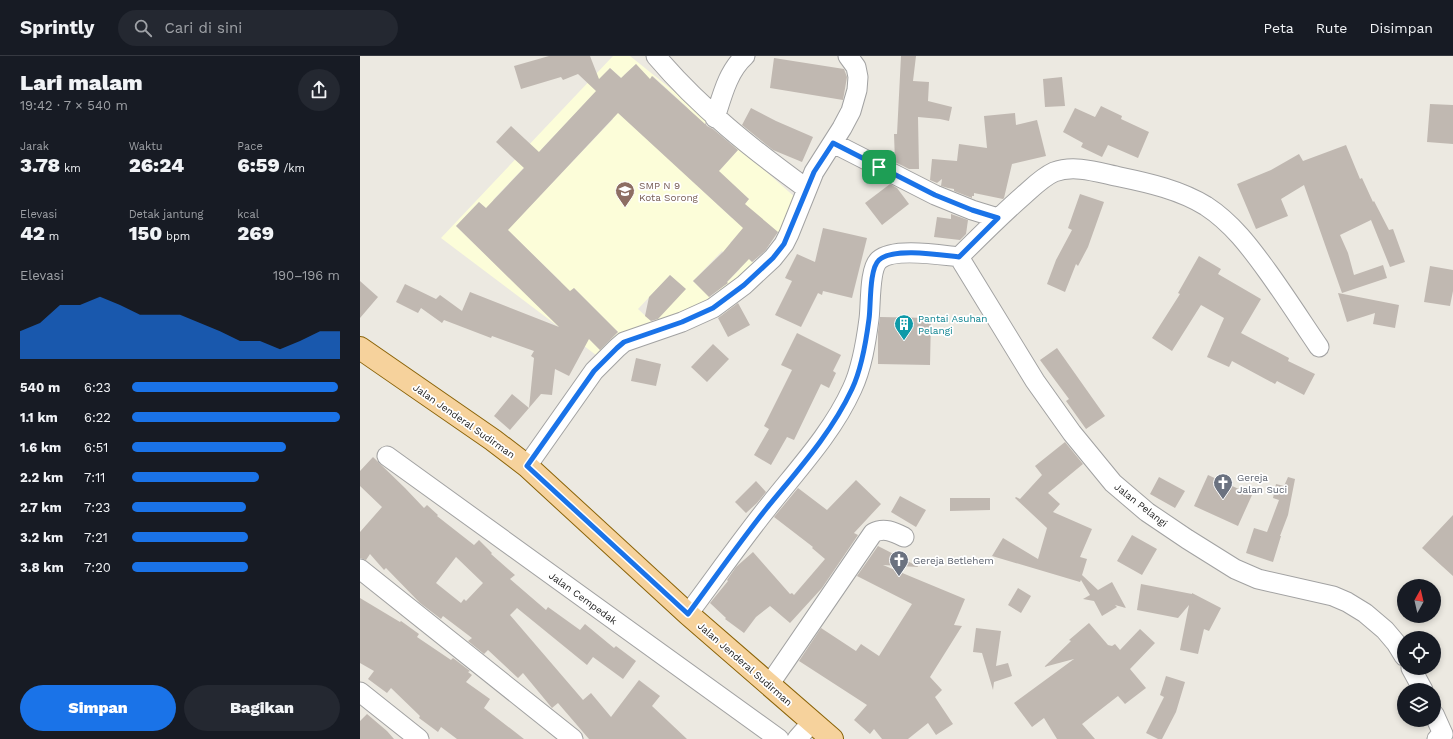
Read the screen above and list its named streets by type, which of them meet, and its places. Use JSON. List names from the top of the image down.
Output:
{
  "streets": {
    "main road": ["Jalan Jenderal Sudirman"],
    "street": ["Jalan Pelangi", "Jalan Cempedak"]
  },
  "places": {
    "school or university": ["SMP N 9 Kota Sorong"],
    "building": ["Pantai Asuhan Pelangi"],
    "church": ["Gereja Jalan Suci", "Gereja Betlehem"]
  },
  "north": "top",
  "page": {
    "header": "Sprintly",
    "search": "Cari di sini",
    "nav": ["Peta", "Rute", "Disimpan"],
    "heading": ["Lari malam", "19:42 · 7 × 540 m"],
    "stats": [
      ["Jarak", "3.78 km"],
      ["Waktu", "26:24"],
      ["Pace", "6:59 /km"],
      ["Elevasi", "42 m"],
      ["Detak jantung", "150 bpm"],
      ["kcal", "269"]
    ],
    "chart": ["Elevasi", "190–196 m"],
    "list": [
      {
        "name": "540 m",
        "note": "6:23"
      },
      {
        "name": "1.1 km",
        "note": "6:22"
      },
      {
        "name": "1.6 km",
        "note": "6:51"
      },
      {
        "name": "2.2 km",
        "note": "7:11"
      },
      {
        "name": "2.7 km",
        "note": "7:23"
      },
      {
        "name": "3.2 km",
        "note": "7:21"
      },
      {
        "name": "3.8 km",
        "note": "7:20"
      }
    ],
    "buttons": ["Simpan", "Bagikan"]
  }
}
